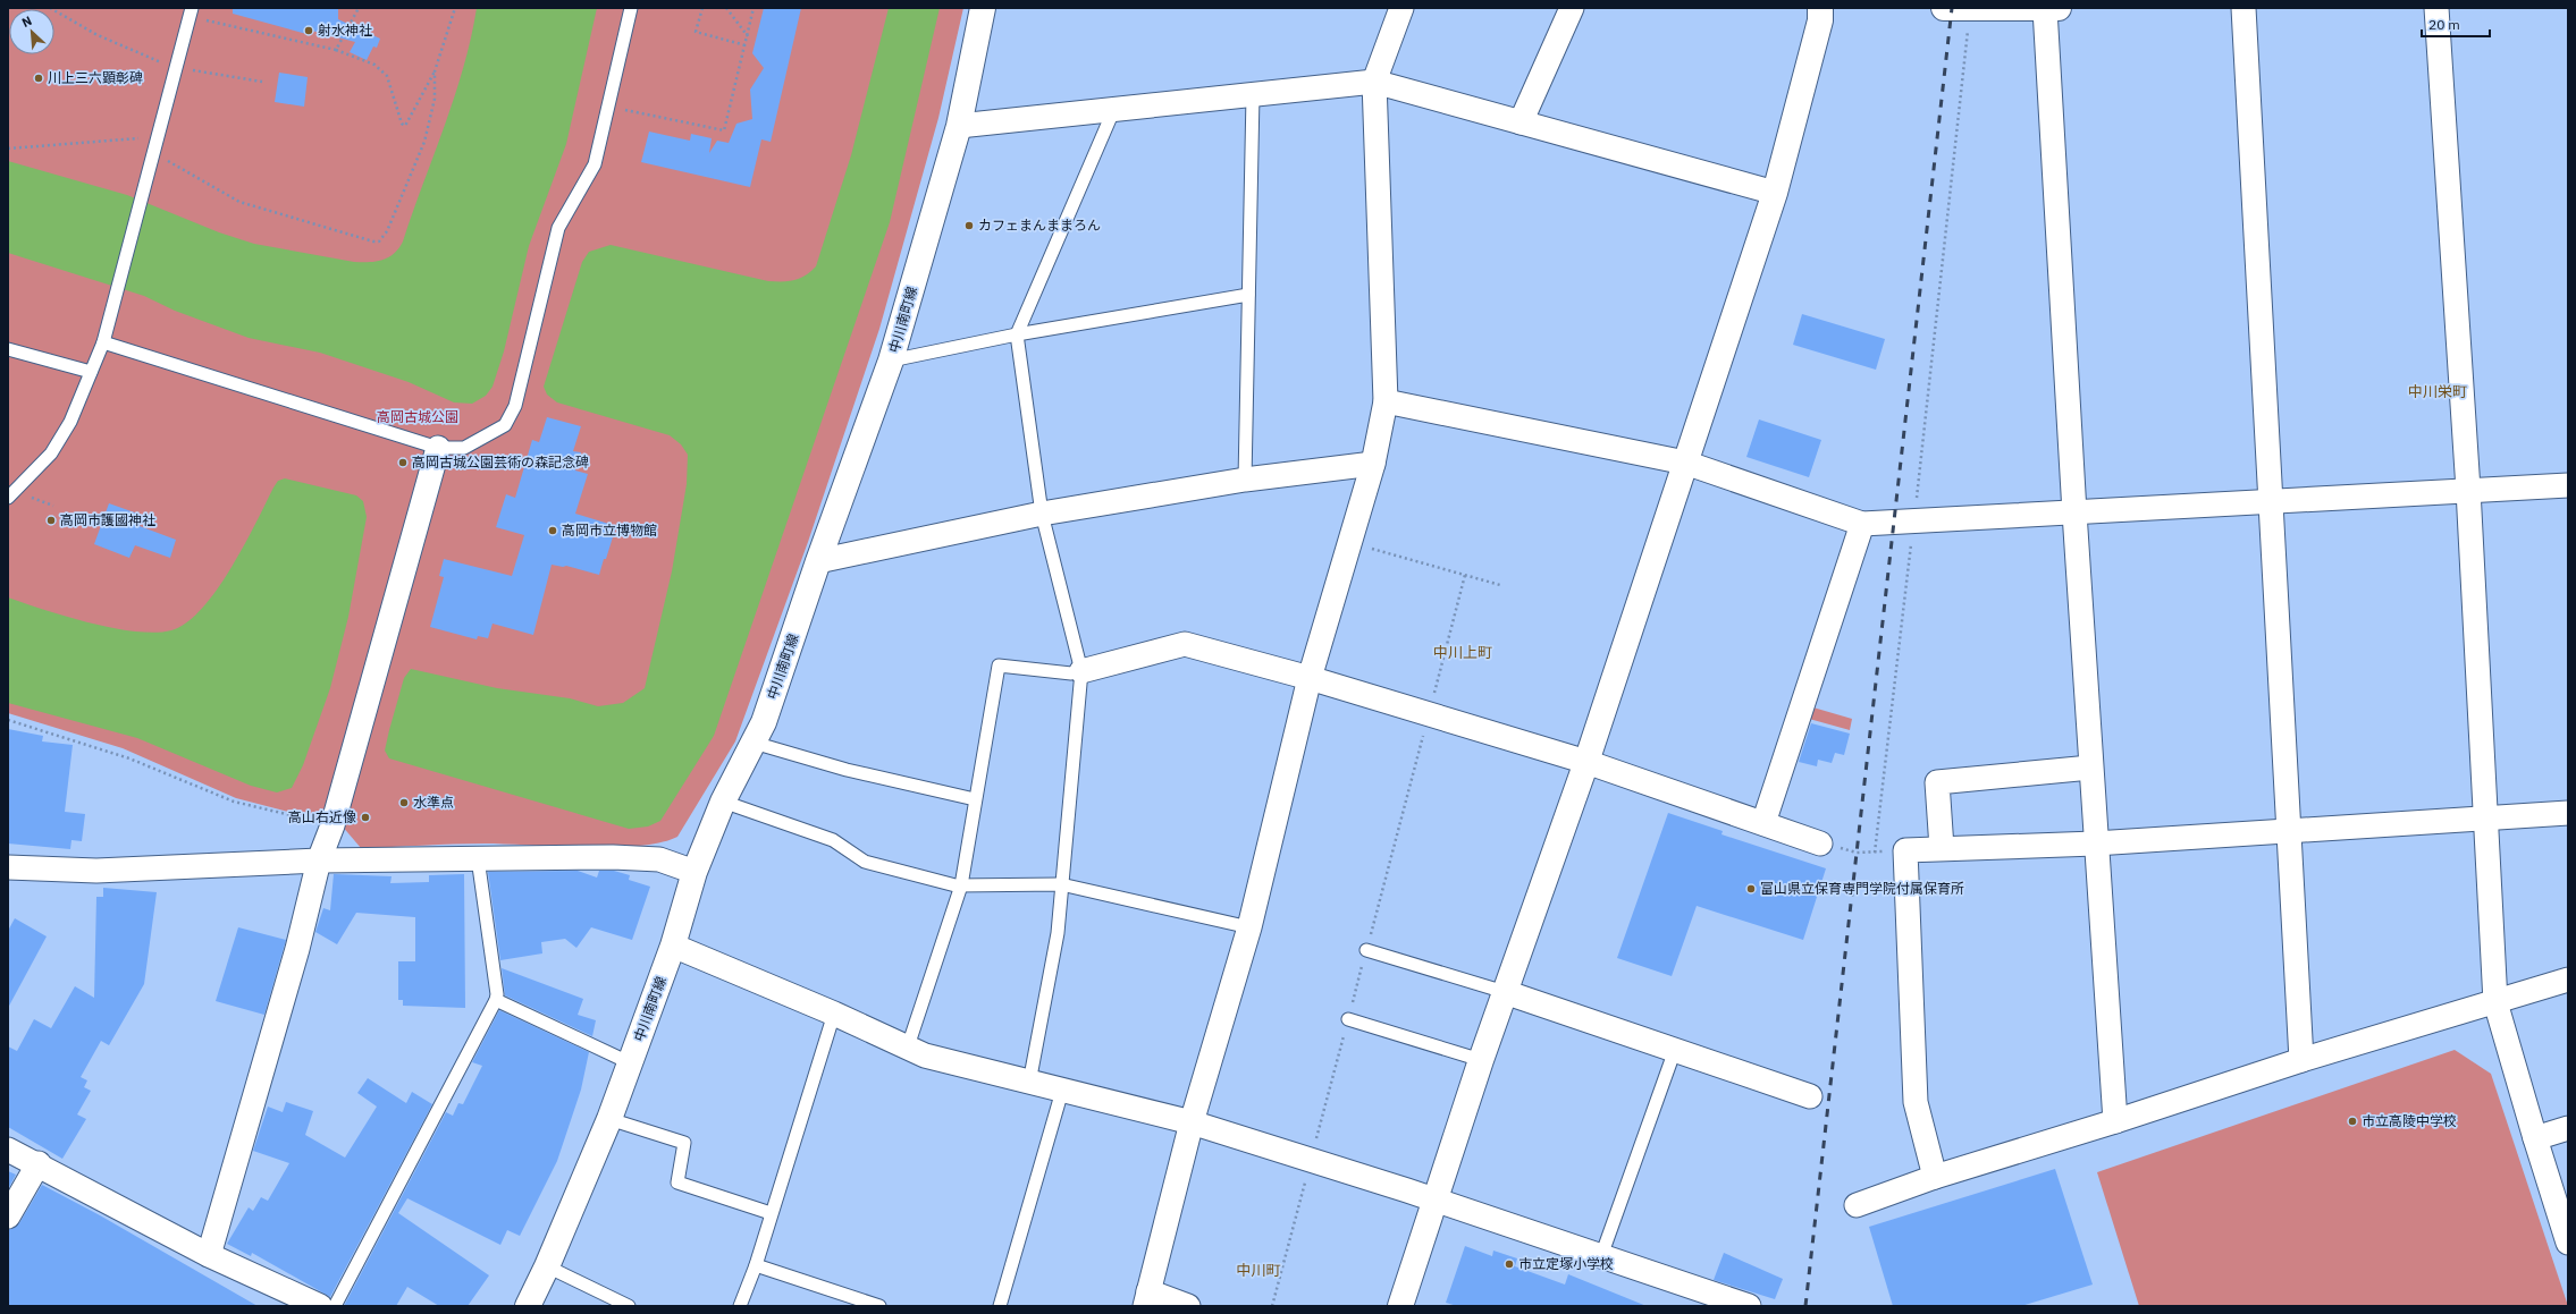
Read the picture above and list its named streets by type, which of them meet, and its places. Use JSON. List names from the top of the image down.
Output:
{
  "streets": {
    "street": ["中川南町線"]
  },
  "districts": ["中川栄町", "中川上町", "中川町"],
  "parks": ["高岡古城公園"],
  "places": [
    "射水神社",
    "川上三六顕彰碑",
    "カフェまんままろん",
    "高岡古城公園芸術の森記念碑",
    "高岡市護國神社",
    "高岡市立博物館",
    "水準点",
    "高山右近像",
    "富山県立保育専門学院付属保育所",
    "市立高陵中学校",
    "市立定塚小学校"
  ],
  "scale_bar": "20 m",
  "north": "top left"
}
